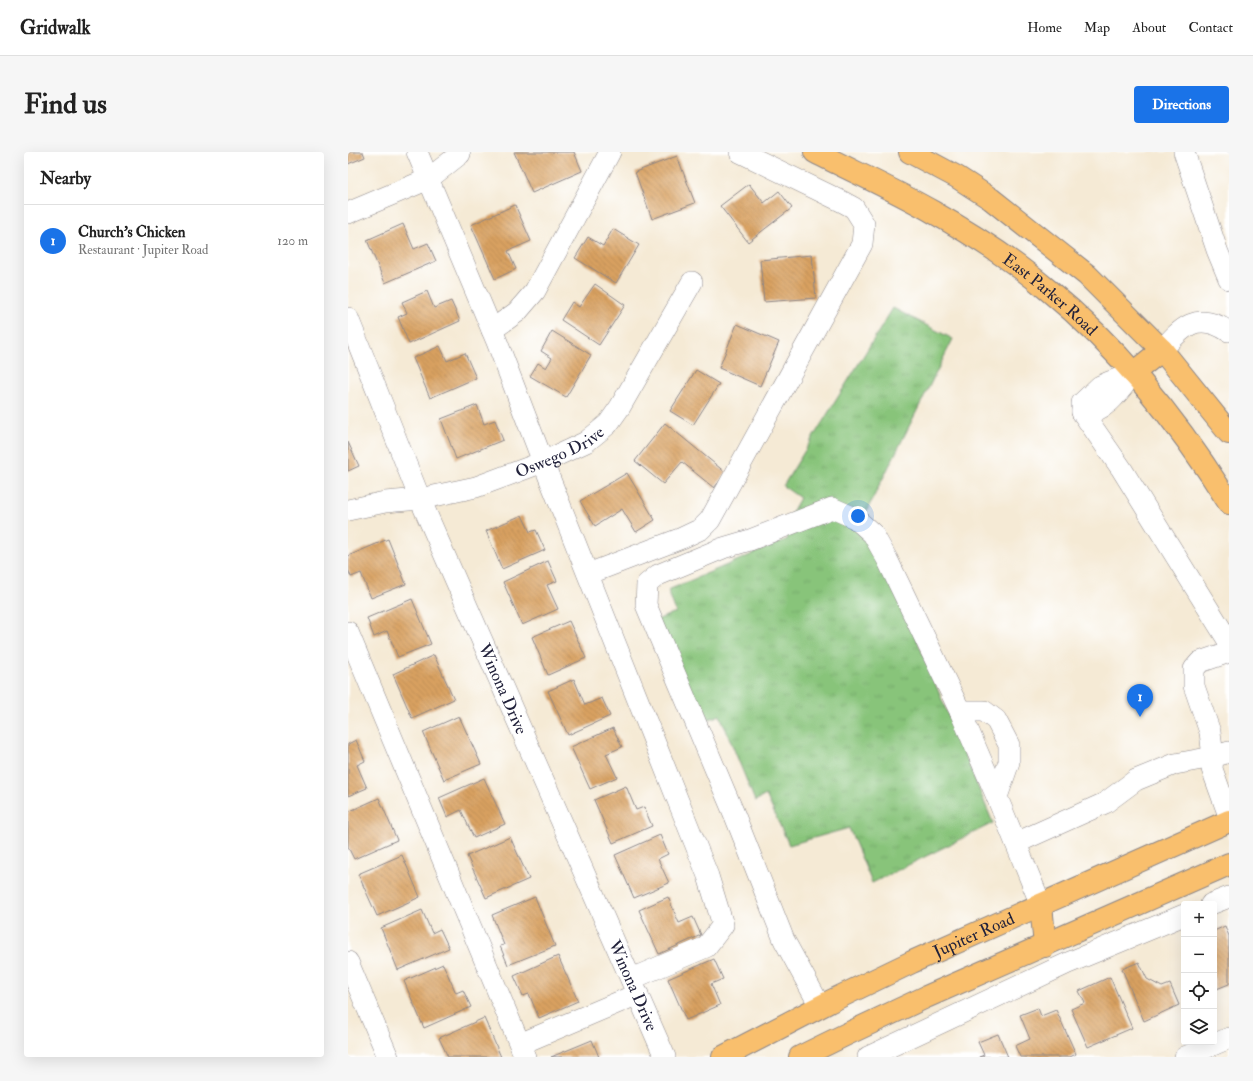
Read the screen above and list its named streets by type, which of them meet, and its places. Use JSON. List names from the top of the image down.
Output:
{
  "streets": {
    "main road": ["East Parker Road", "Jupiter Road"],
    "street": ["Oswego Drive", "Winona Drive"]
  },
  "crossings": [
    ["Oswego Drive", "Winona Drive"]
  ],
  "page": {
    "header": "Gridwalk",
    "nav": [
      "Home",
      "Map",
      "About",
      "Contact"
    ],
    "buttons": "Directions",
    "title": "Find us",
    "heading": "Nearby",
    "list": [
      {
        "mark": "1",
        "name": "Church's Chicken",
        "note": "Restaurant · Jupiter Road",
        "value": "120 m"
      }
    ],
    "pins": "1",
    "map_buttons": ["+", "−"]
  }
}
